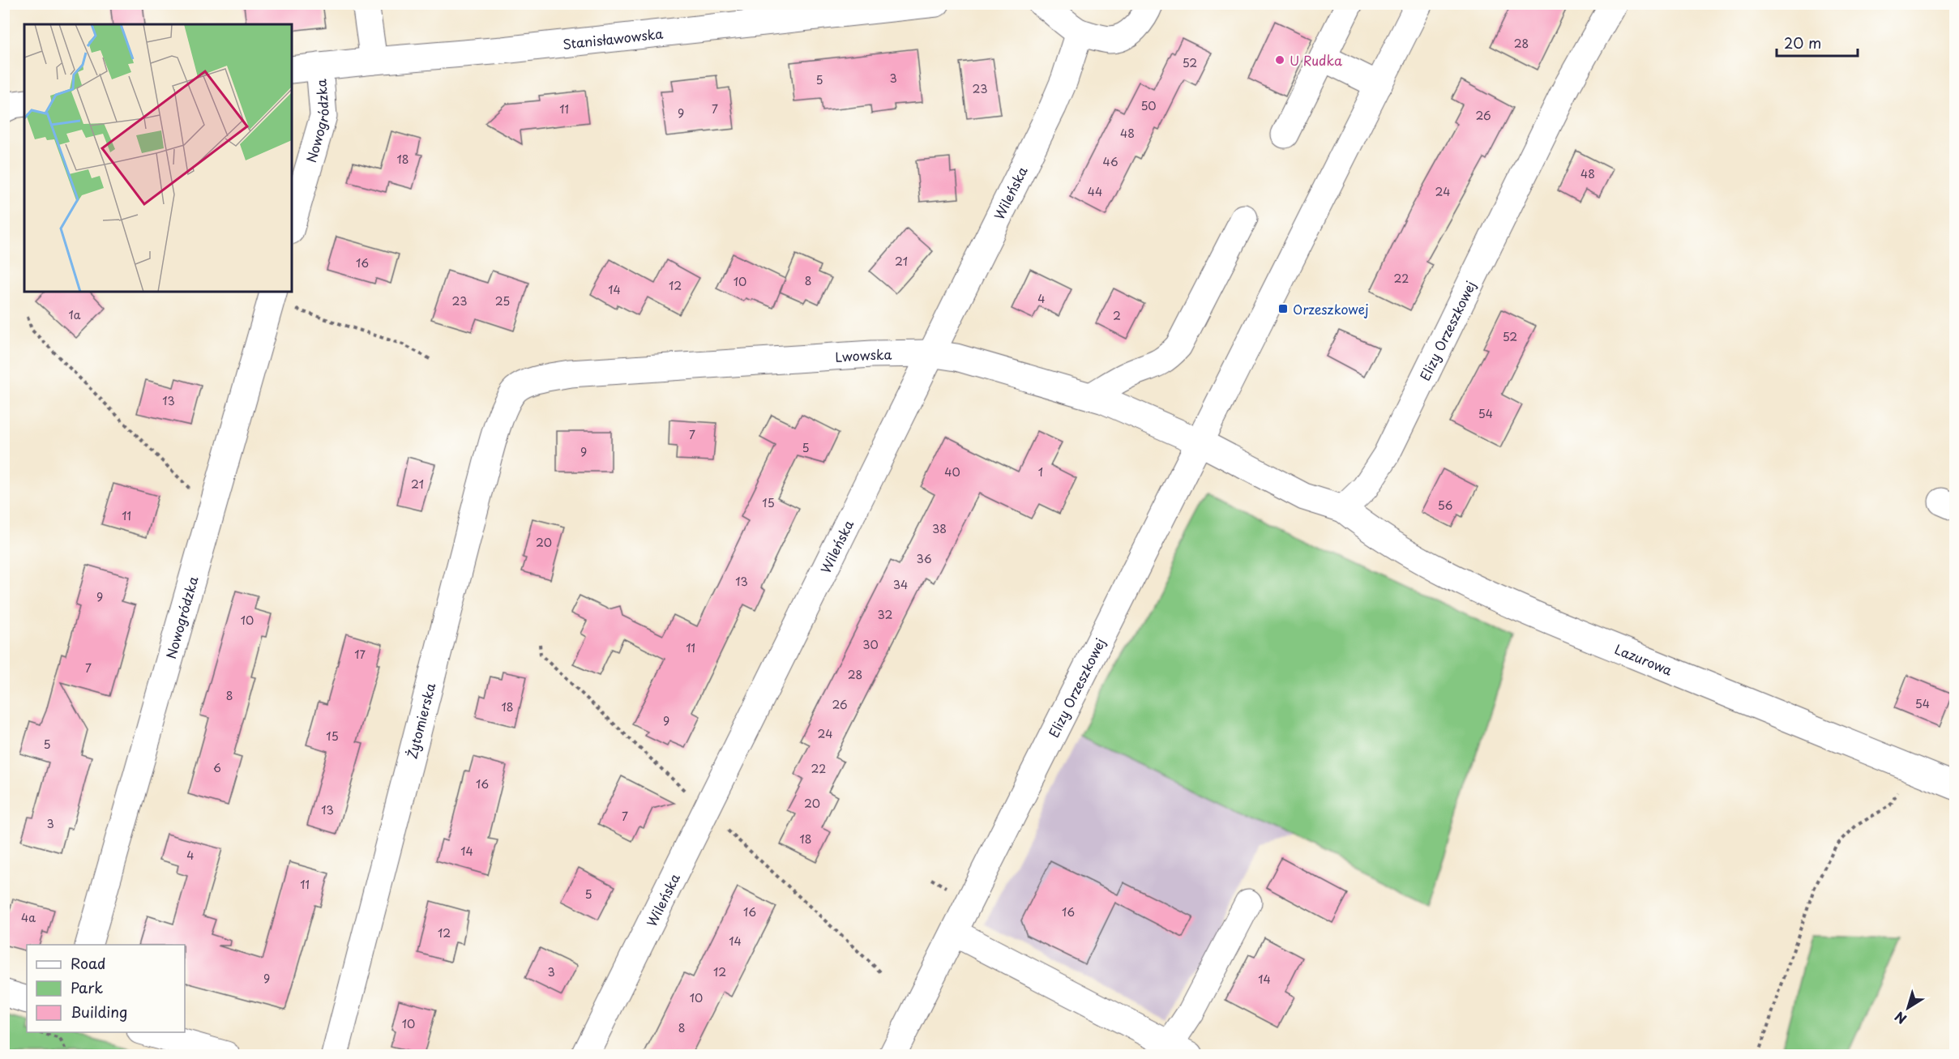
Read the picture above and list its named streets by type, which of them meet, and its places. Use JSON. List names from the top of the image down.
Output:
{
  "streets": {
    "street": [
      "Stanisławowska",
      "Nowogródzka",
      "Wileńska",
      "Elizy Orzeszkowej",
      "Lwowska",
      "Lazurowa",
      "Żytomierska"
    ]
  },
  "crossings": [
    ["Stanisławowska", "Nowogródzka"],
    ["Wileńska", "Lwowska"],
    ["Elizy Orzeszkowej", "Lwowska"],
    ["Elizy Orzeszkowej", "Lazurowa"],
    ["Lwowska", "Żytomierska"]
  ],
  "places": {
    "other": ["U Rudka"],
    "transit": ["Orzeszkowej"]
  },
  "house_numbers": [
    "28",
    "52",
    "3",
    "5",
    "23",
    "50",
    "11",
    "7",
    "9",
    "26",
    "48",
    "18",
    "46",
    "48",
    "44",
    "24",
    "21",
    "16",
    "22",
    "8",
    "10",
    "12",
    "14",
    "4",
    "23",
    "25",
    "1a",
    "2",
    "52",
    "13",
    "54",
    "7",
    "5",
    "9",
    "40",
    "1",
    "21",
    "15",
    "56",
    "11",
    "38",
    "20",
    "36",
    "13",
    "34",
    "9",
    "32",
    "10",
    "30",
    "11",
    "17",
    "7",
    "28",
    "8",
    "54",
    "26",
    "18",
    "9",
    "24",
    "15",
    "5",
    "6",
    "22",
    "16",
    "20",
    "13",
    "7",
    "3",
    "18",
    "14",
    "4",
    "11",
    "5",
    "16",
    "16",
    "4a",
    "12",
    "14",
    "3",
    "12",
    "9",
    "14",
    "10",
    "10",
    "8"
  ],
  "legend": ["Road", "Park", "Building"],
  "scale_bar": "20 m",
  "north": "bottom left"
}
